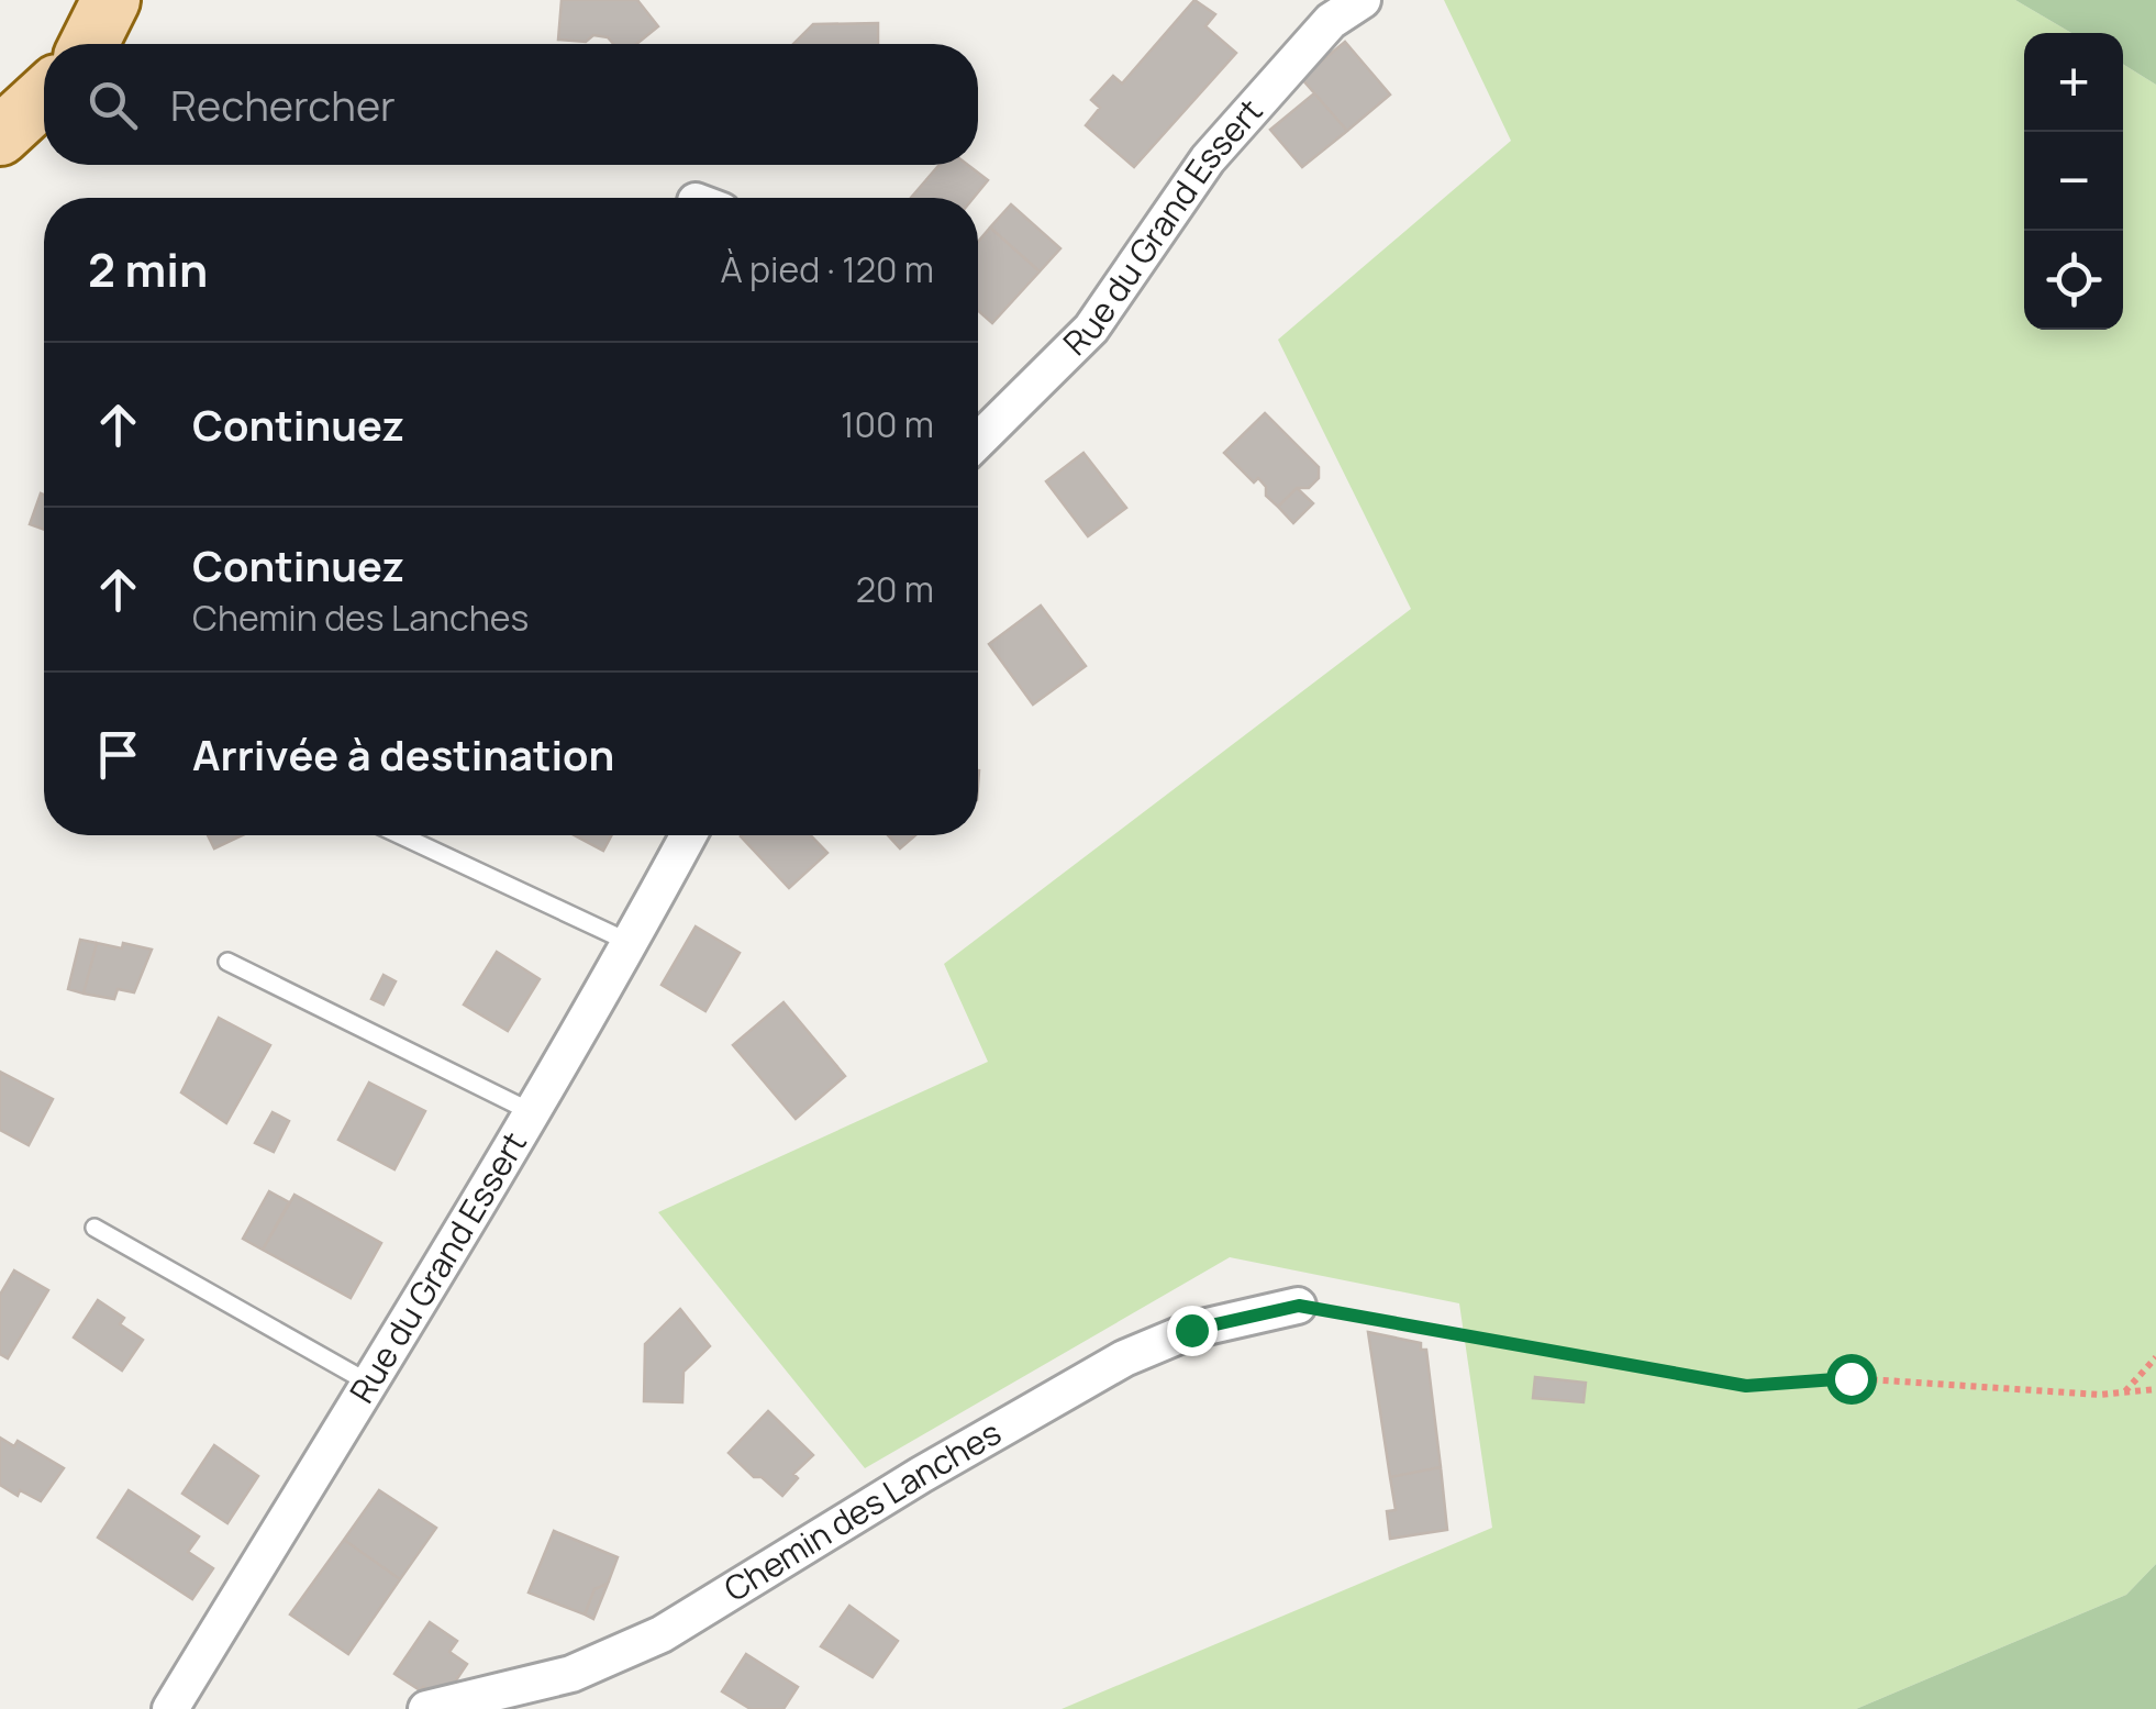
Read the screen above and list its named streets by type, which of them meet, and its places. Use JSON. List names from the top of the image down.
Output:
{
  "streets": {
    "street": ["Rue du Grand Essert", "Chemin des Lanches"]
  },
  "page": {
    "map_buttons": ["+", "−"],
    "search": "Rechercher",
    "heading": ["2 min", "À pied · 120 m"],
    "list": [
      ["Continuez", "100 m"],
      ["Continuez", "Chemin des Lanches", "20 m"],
      "Arrivée à destination"
    ]
  }
}
